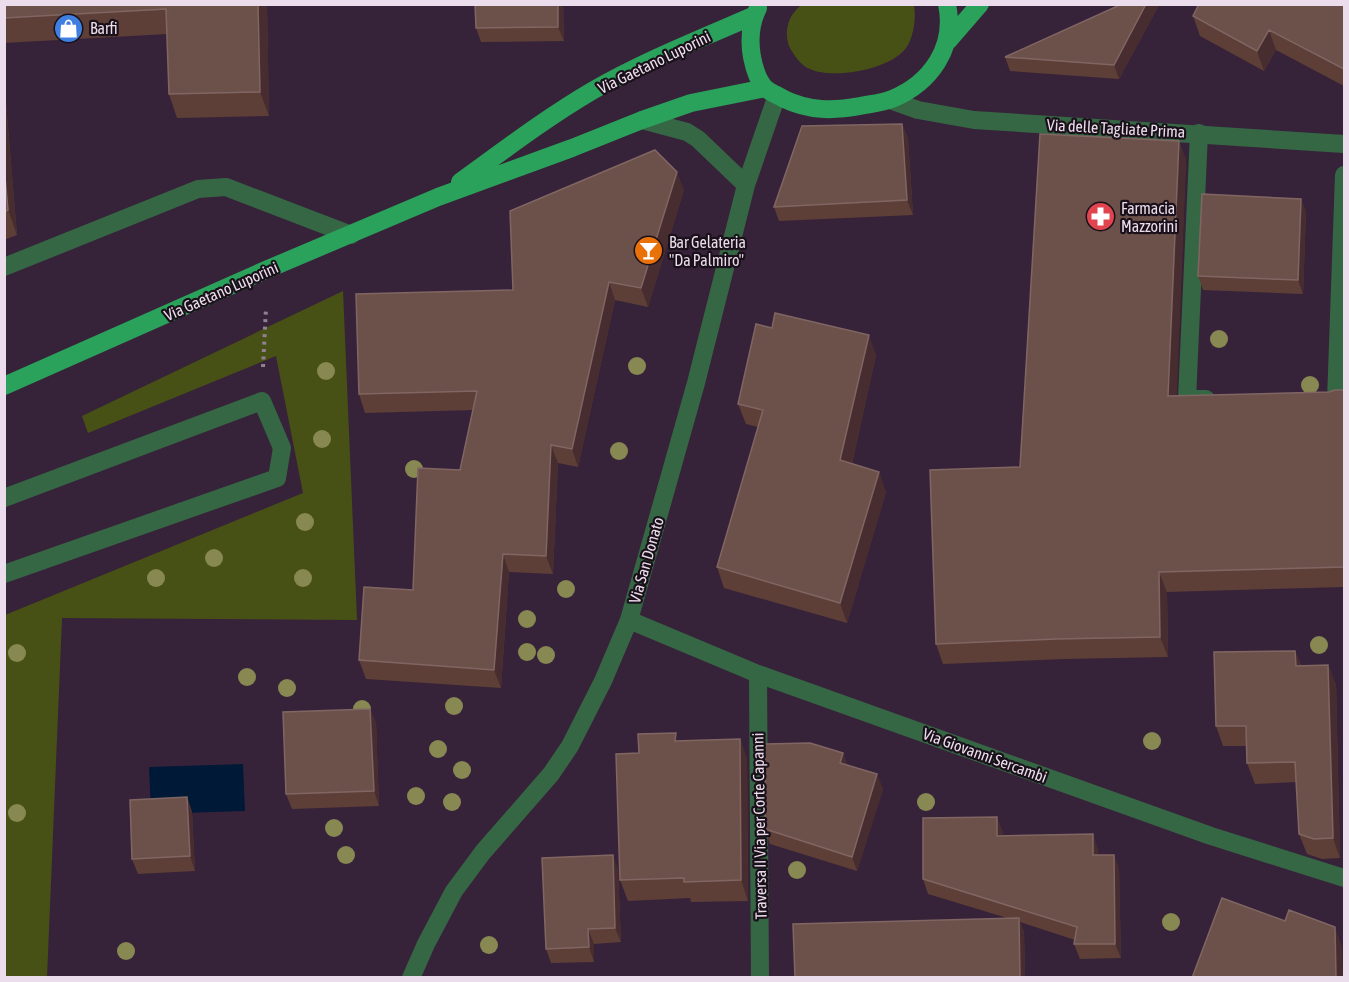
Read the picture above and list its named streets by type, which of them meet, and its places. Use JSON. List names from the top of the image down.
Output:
{
  "streets": {
    "main road": ["Via Gaetano Luporini"],
    "street": [
      "Via delle Tagliate Prima",
      "Via San Donato",
      "Via Giovanni Sercambi",
      "Traversa II Via per Corte Capanni"
    ]
  },
  "crossings": [
    ["Via Gaetano Luporini", "Via San Donato"],
    ["Via San Donato", "Via Giovanni Sercambi"],
    ["Via Giovanni Sercambi", "Traversa II Via per Corte Capanni"]
  ],
  "places": {
    "shop": ["Barfi"],
    "pharmacy": ["Farmacia Mazzorini"],
    "bar": ["Bar Gelateria \"Da Palmiro\""]
  }
}
